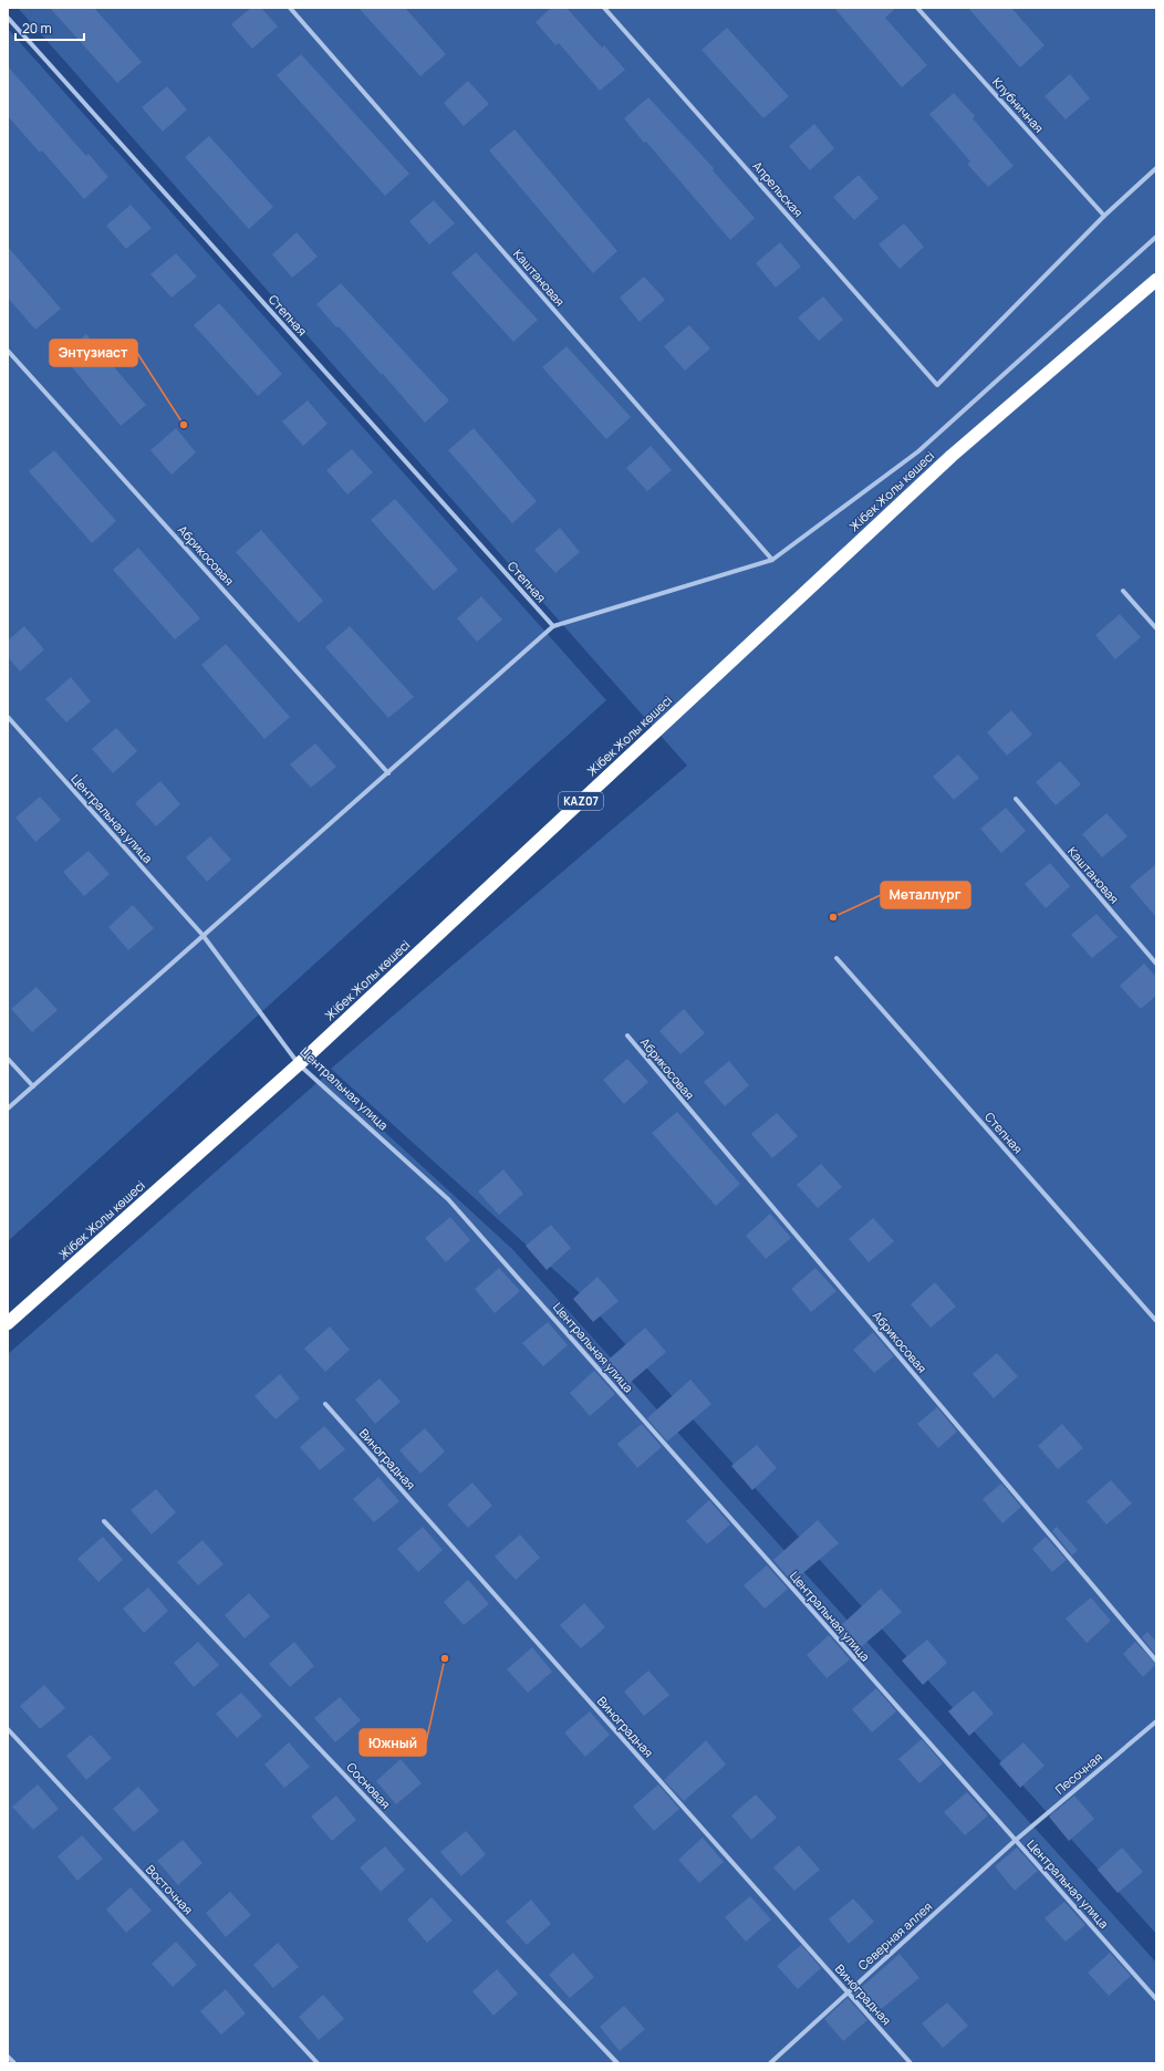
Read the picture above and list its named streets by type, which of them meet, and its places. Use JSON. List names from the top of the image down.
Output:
{
  "streets": {
    "highway": ["Жібек Жолы көшесі", "KAZ07"],
    "street": [
      "Клубничная",
      "Апрельская",
      "Каштановая",
      "Степная",
      "Абрикосовая",
      "Центральная улица",
      "Виноградная",
      "Песочная",
      "Сосновая",
      "Восточная",
      "Северная аллея"
    ]
  },
  "crossings": [
    ["Клубничная", "Апрельская"],
    ["Жібек Жолы көшесі", "Центральная улица"],
    ["Центральная улица", "Песочная"],
    ["Центральная улица", "Северная аллея"],
    ["Виноградная", "Северная аллея"],
    ["Песочная", "Северная аллея"]
  ],
  "places": ["Энтузиаст", "Металлург", "Южный"],
  "scale_bar": "20 m"
}
